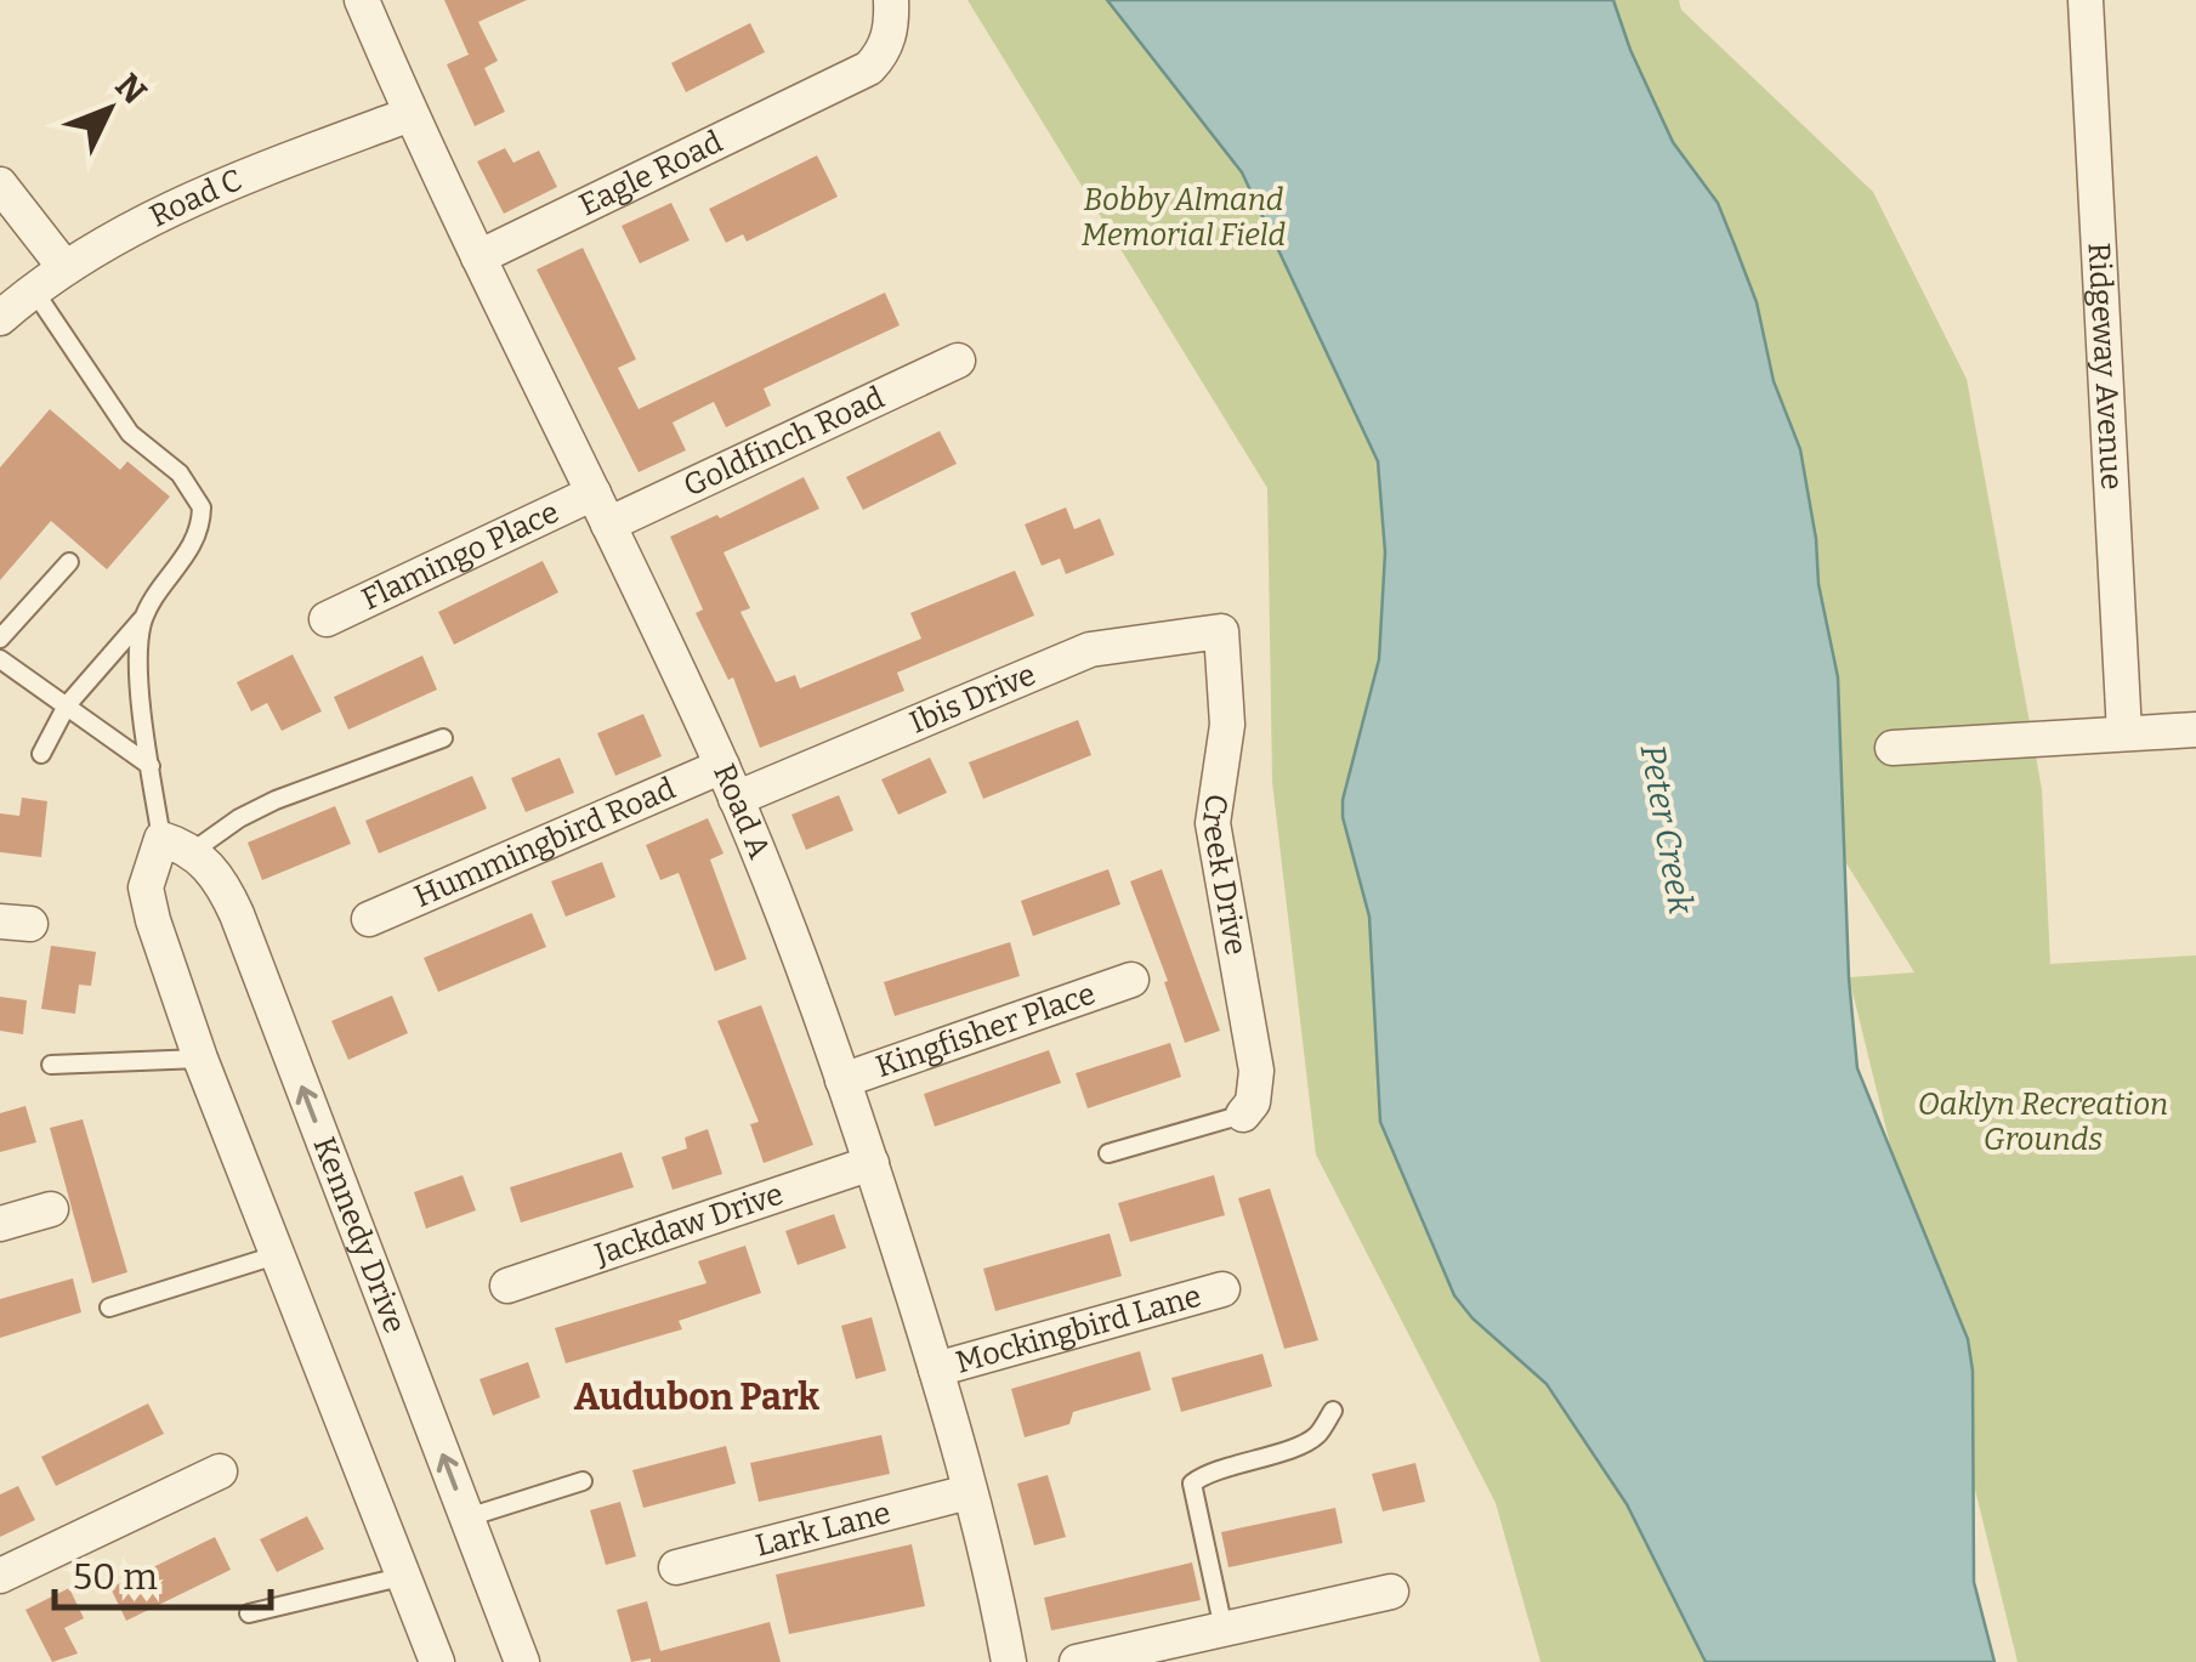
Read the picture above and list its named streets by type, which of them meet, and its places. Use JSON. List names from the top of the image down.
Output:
{
  "streets": {
    "street": [
      "Eagle Road",
      "Road C",
      "Ridgeway Avenue",
      "Goldfinch Road",
      "Flamingo Place",
      "Ibis Drive",
      "Road A",
      "Hummingbird Road",
      "Creek Drive",
      "Kingfisher Place",
      "Jackdaw Drive",
      "Kennedy Drive",
      "Mockingbird Lane",
      "Lark Lane"
    ]
  },
  "crossings": [
    ["Eagle Road", "Road A"],
    ["Road C", "Road A"],
    ["Goldfinch Road", "Road A"],
    ["Flamingo Place", "Road A"],
    ["Ibis Drive", "Road A"],
    ["Ibis Drive", "Creek Drive"],
    ["Road A", "Hummingbird Road"],
    ["Road A", "Kingfisher Place"],
    ["Road A", "Jackdaw Drive"],
    ["Road A", "Mockingbird Lane"],
    ["Road A", "Lark Lane"]
  ],
  "one_way": ["Kennedy Drive"],
  "districts": ["Audubon Park"],
  "water": ["Peter Creek"],
  "parks": ["Bobby Almand Memorial Field", "Oaklyn Recreation Grounds"],
  "scale_bar": "50 m",
  "north": "top right"
}
